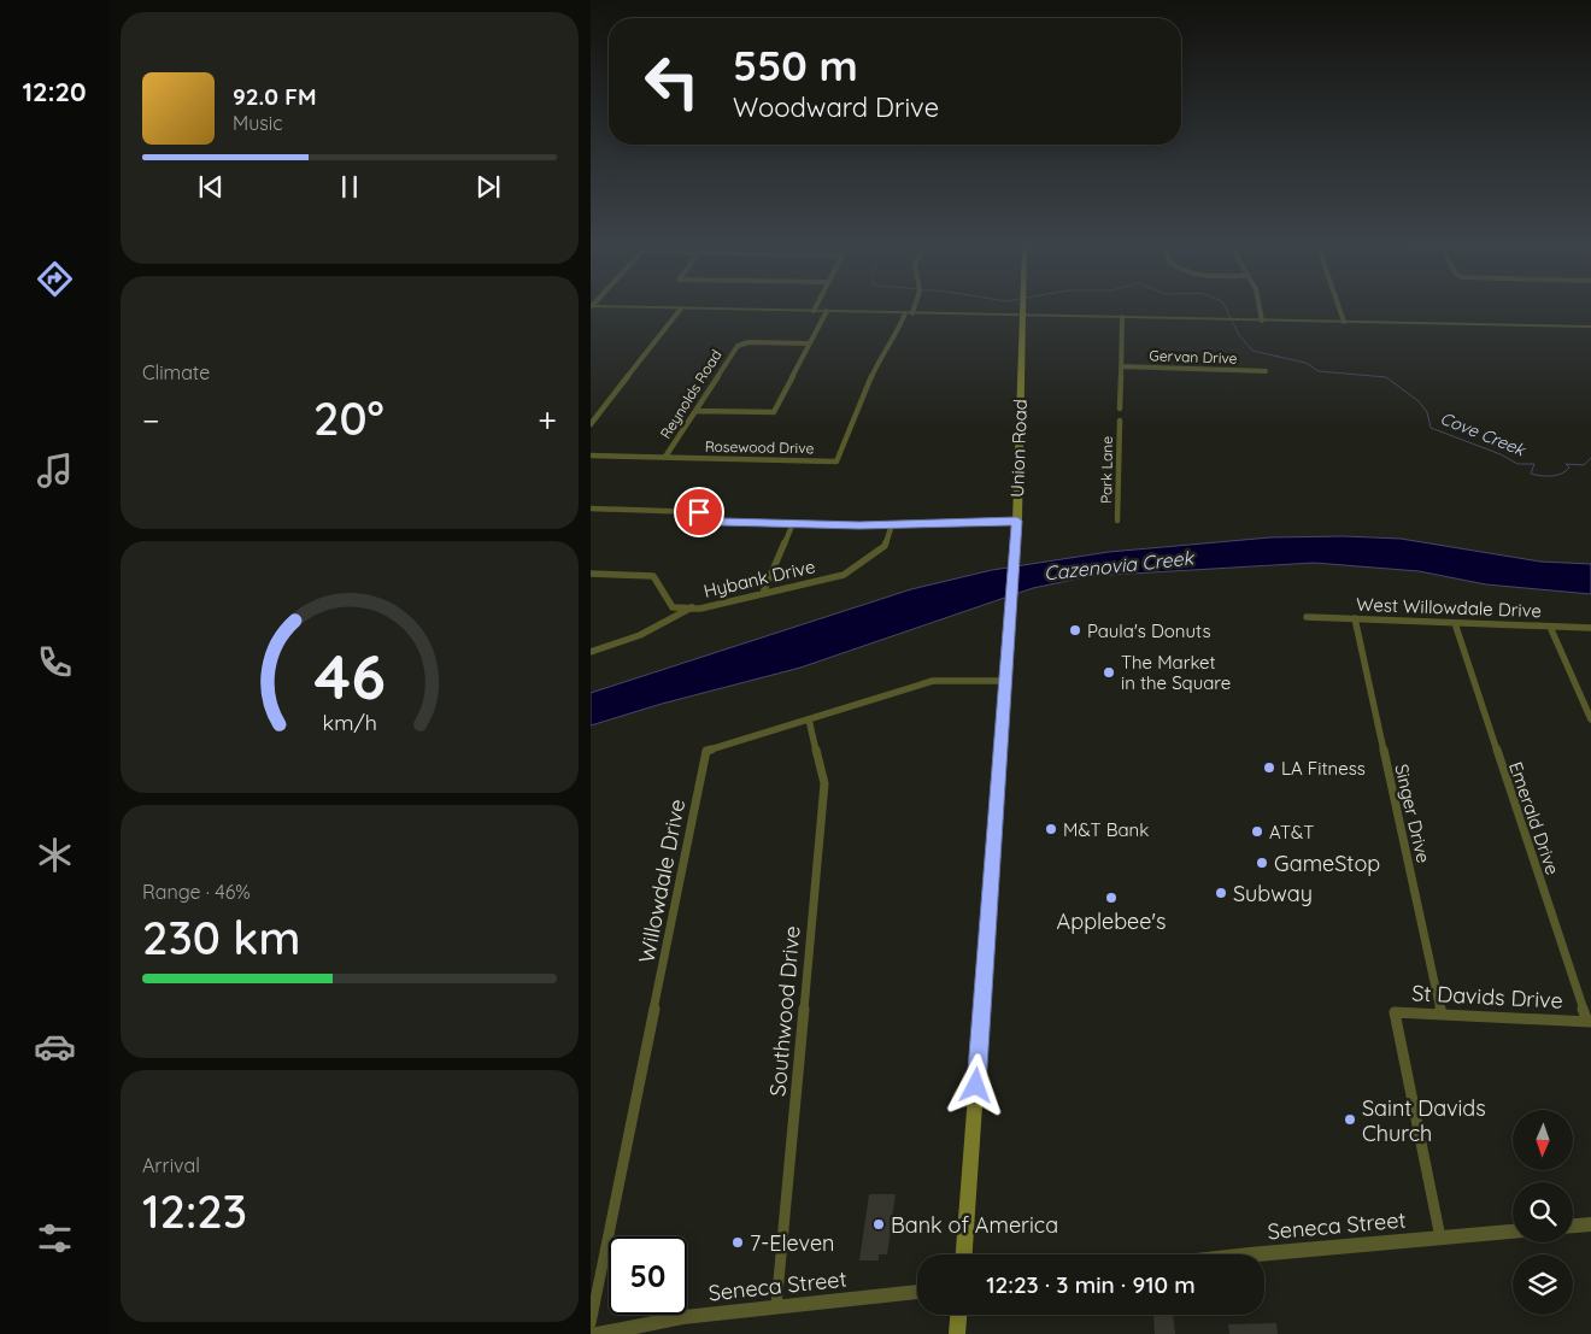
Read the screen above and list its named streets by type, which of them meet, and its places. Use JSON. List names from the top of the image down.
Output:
{
  "streets": {
    "main road": ["Union Road"],
    "street": [
      "Gervan Drive",
      "Reynolds Road",
      "Rosewood Drive",
      "Park Lane",
      "Hybank Drive",
      "West Willowdale Drive",
      "Singer Drive",
      "Emerald Drive",
      "Willowdale Drive",
      "St Davids Drive",
      "Southwood Drive",
      "Seneca Street"
    ]
  },
  "crossings": [
    ["Reynolds Road", "Rosewood Drive"],
    ["Union Road", "Willowdale Drive"],
    ["West Willowdale Drive", "Singer Drive"],
    ["West Willowdale Drive", "Emerald Drive"],
    ["Singer Drive", "St Davids Drive"],
    ["Emerald Drive", "St Davids Drive"],
    ["Willowdale Drive", "Southwood Drive"],
    ["St Davids Drive", "Seneca Street"],
    ["Southwood Drive", "Seneca Street"]
  ],
  "water": ["Cove Creek", "Cazenovia Creek"],
  "places": [
    "Paula's Donuts",
    "The Market in the Square",
    "LA Fitness",
    "M&T Bank",
    "AT&T",
    "GameStop",
    "Subway",
    "Applebee's",
    "Saint Davids Church",
    "Bank of America",
    "7-Eleven"
  ],
  "north": "bottom",
  "page": {
    "tabs": "12:20",
    "turn": ["550 m", "Woodward Drive"],
    "song": ["92.0 FM", "Music"],
    "tile": [
      "Climate",
      ["Range · 46%", "230 km"],
      ["Arrival", "12:23"]
    ],
    "heat": ["−", "20°", "+"],
    "limit": "50",
    "trip": "12:23 · 3 min · 910 m",
    "gauge": ["46", "km/h"]
  }
}
